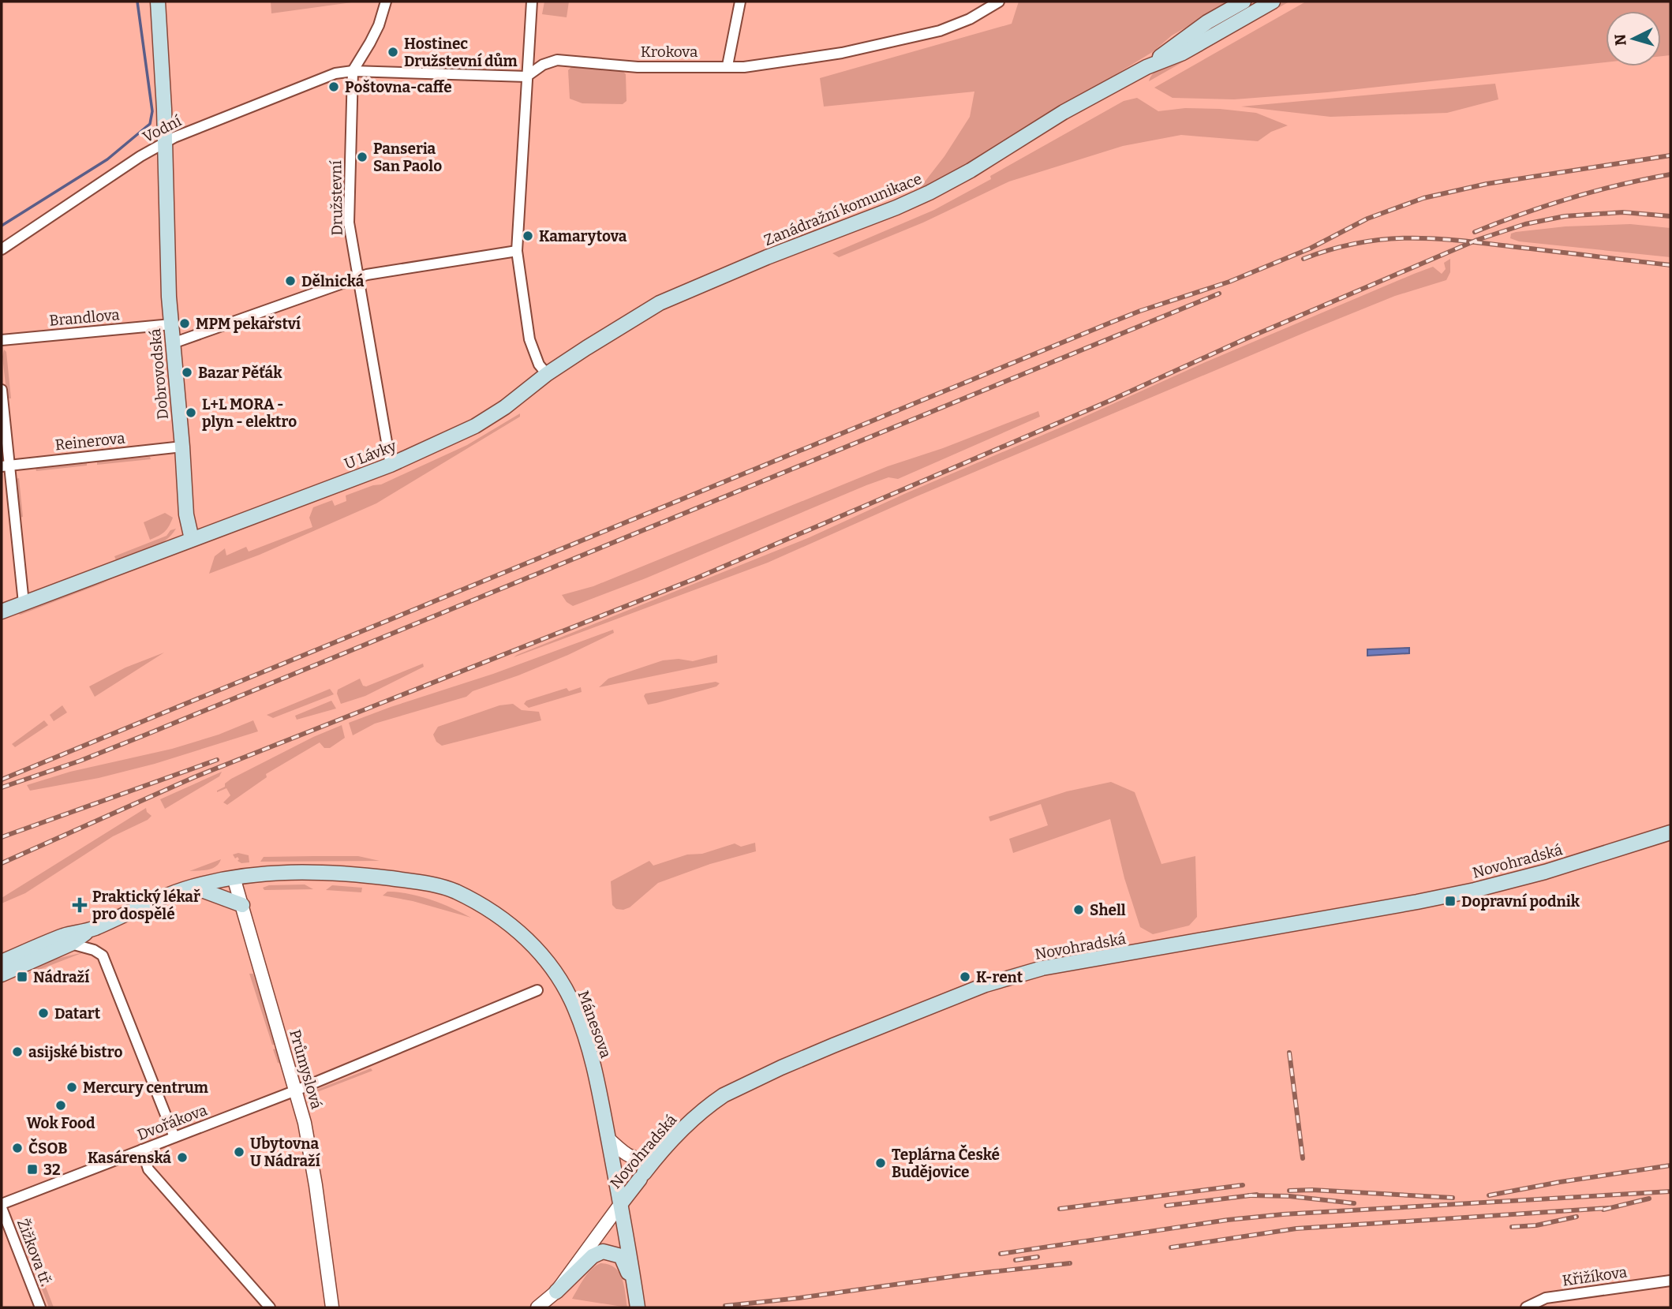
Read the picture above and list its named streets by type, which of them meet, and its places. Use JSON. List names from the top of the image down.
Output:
{
  "streets": {
    "main road": [
      "Zanádražní komunikace",
      "Dobrovodská",
      "U Lávky",
      "Novohradská",
      "Mánesova"
    ],
    "street": [
      "Krokova",
      "Vodní",
      "Družstevní",
      "Brandlova",
      "Reinerova",
      "Průmyslová",
      "Dvořákova",
      "Žižkova tř.",
      "Křižíkova"
    ]
  },
  "crossings": [
    ["Vodní", "Družstevní"],
    ["Vodní", "Dobrovodská"],
    ["Družstevní", "U Lávky"],
    ["Zanádražní komunikace", "U Lávky"],
    ["Brandlova", "Dobrovodská"],
    ["Dobrovodská", "Reinerova"],
    ["Dobrovodská", "U Lávky"],
    ["Novohradská", "Mánesova"],
    ["Mánesova", "Průmyslová"],
    ["Průmyslová", "Dvořákova"],
    ["Dvořákova", "Žižkova tř."]
  ],
  "places": {
    "other": [
      "Hostinec Družstevní dům",
      "Poštovna-caffe",
      "Panseria San Paolo",
      "Kamarytova",
      "Dělnická",
      "MPM pekařství",
      "Bazar Pěťák",
      "L+L MORA - plyn - elektro",
      "Shell",
      "K-rent",
      "Datart",
      "asijské bistro",
      "Mercury centrum",
      "Wok Food",
      "ČSOB",
      "Ubytovna U Nádraží",
      "Kasárenská",
      "Teplárna České Budějovice"
    ],
    "transit": ["Dopravní podnik", "Nádraží", "32"],
    "health": ["Praktický lékař pro dospělé"]
  },
  "north": "left"
}
